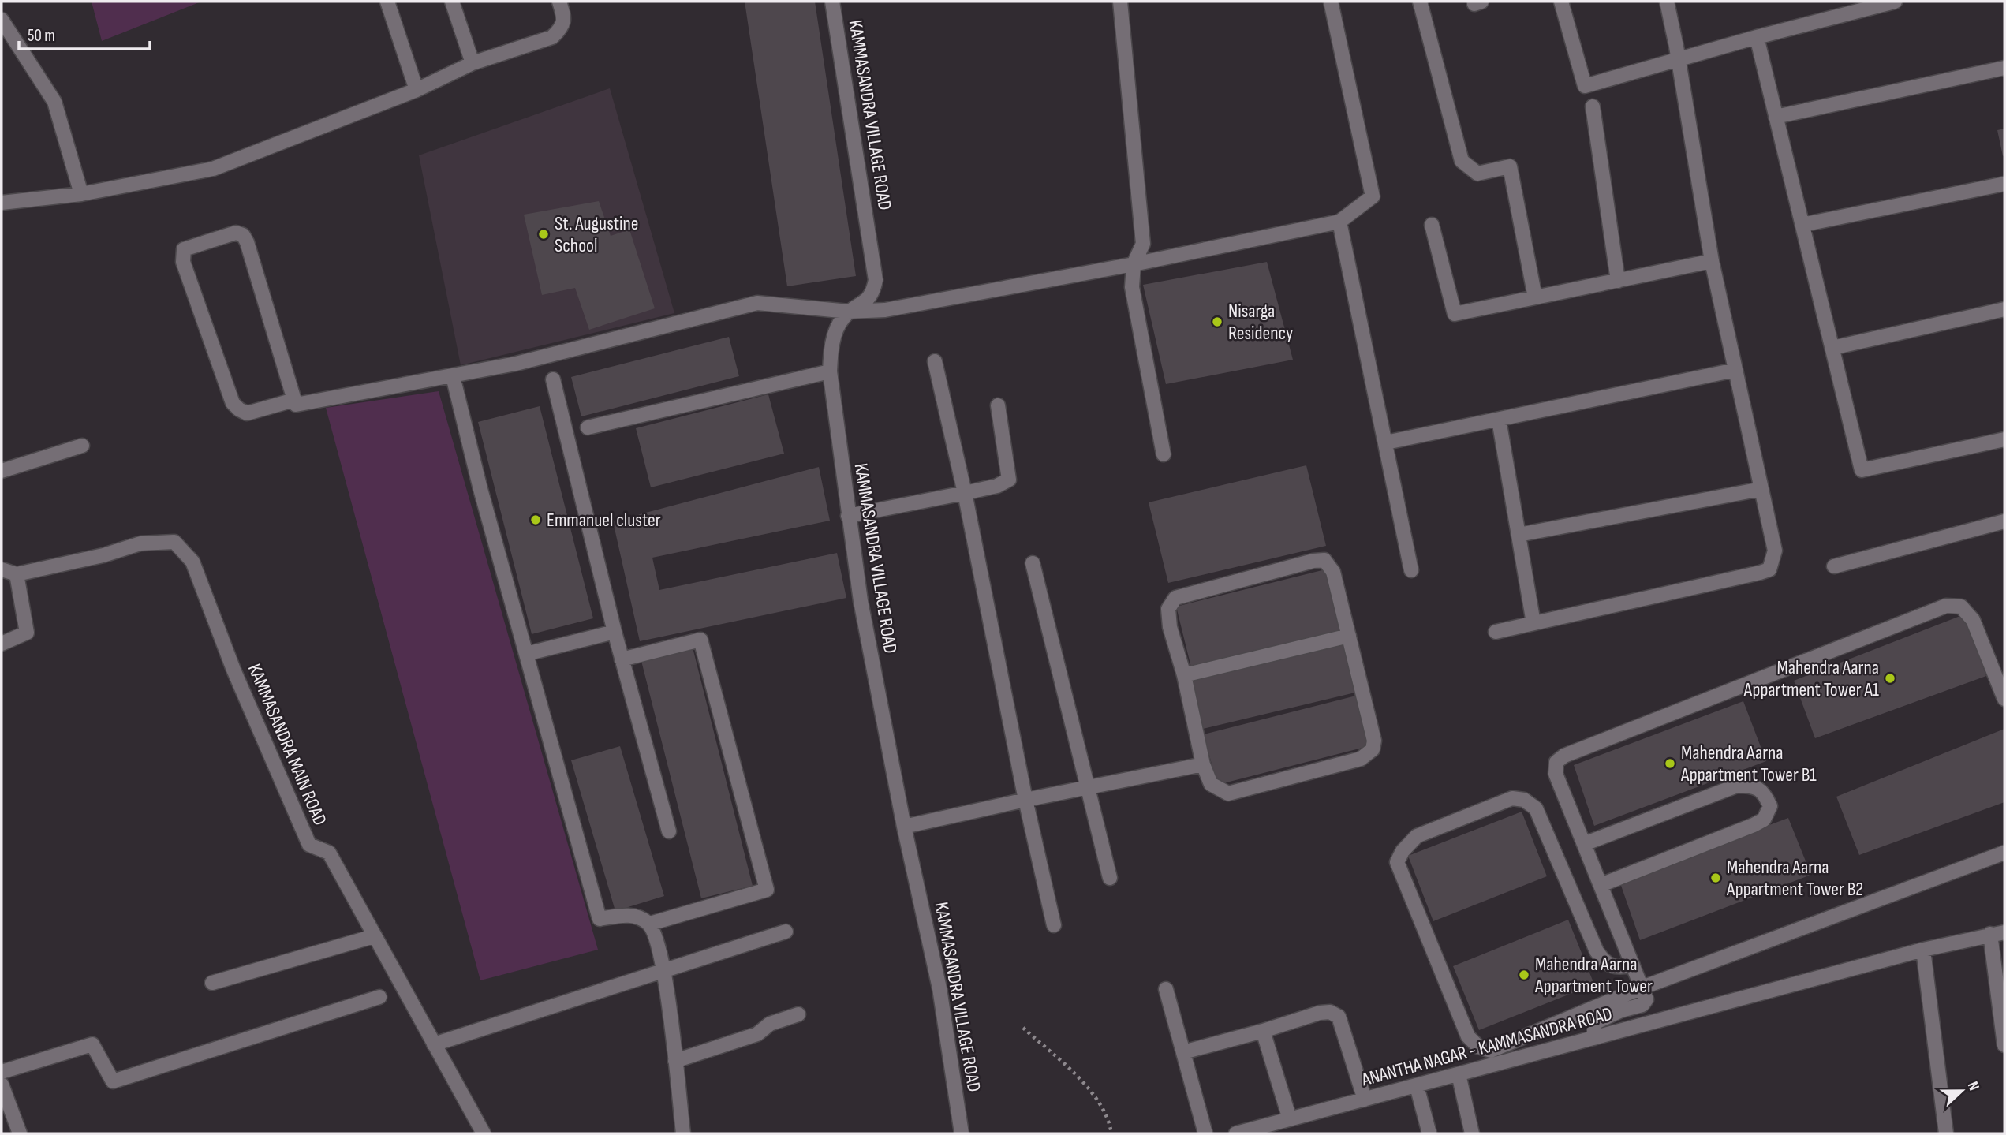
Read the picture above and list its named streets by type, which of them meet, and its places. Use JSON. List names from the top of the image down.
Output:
{
  "streets": {
    "street": ["KAMMASANDRA VILLAGE ROAD", "KAMMASANDRA MAIN ROAD", "ANANTHA NAGAR - KAMMASANDRA ROAD"]
  },
  "places": [
    "St. Augustine School",
    "Nisarga Residency",
    "Emmanuel cluster",
    "Mahendra Aarna Appartment Tower A1",
    "Mahendra Aarna Appartment Tower B1",
    "Mahendra Aarna Appartment Tower B2",
    "Mahendra Aarna Appartment Tower"
  ],
  "scale_bar": "50 m",
  "north": "right"
}
